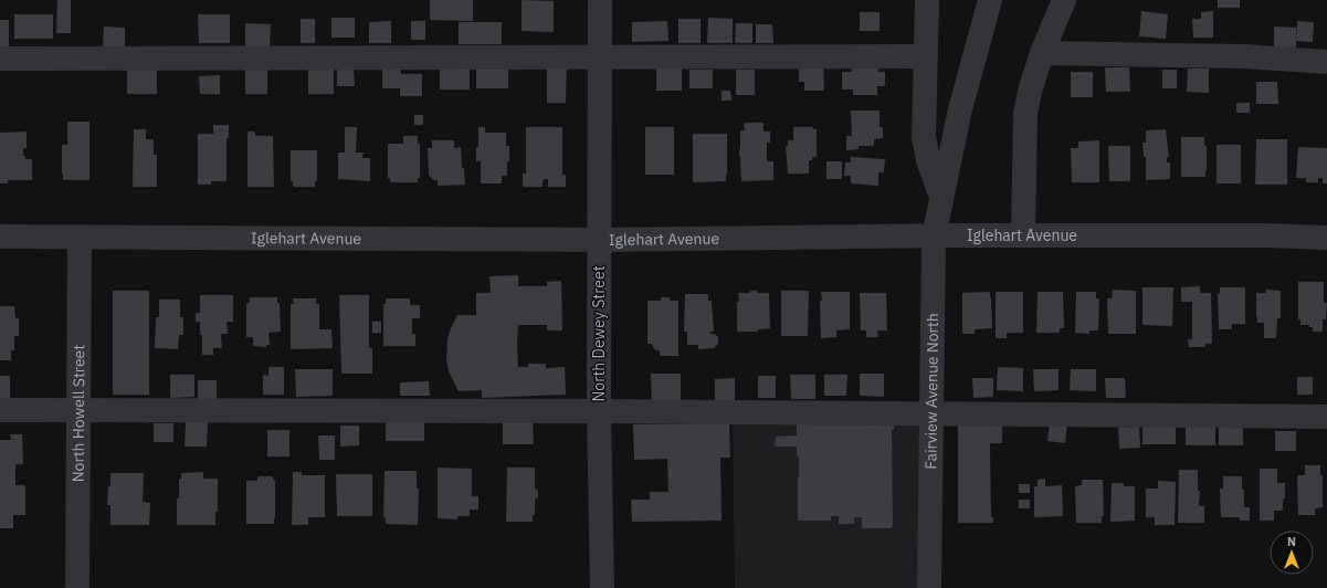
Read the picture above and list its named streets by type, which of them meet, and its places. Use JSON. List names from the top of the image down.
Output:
{
  "streets": {
    "street": [
      "Iglehart Avenue",
      "North Dewey Street",
      "Fairview Avenue North",
      "North Howell Street"
    ]
  },
  "crossings": [
    ["Iglehart Avenue", "North Dewey Street"],
    ["Iglehart Avenue", "Fairview Avenue North"],
    ["Iglehart Avenue", "North Howell Street"]
  ],
  "north": "top"
}
